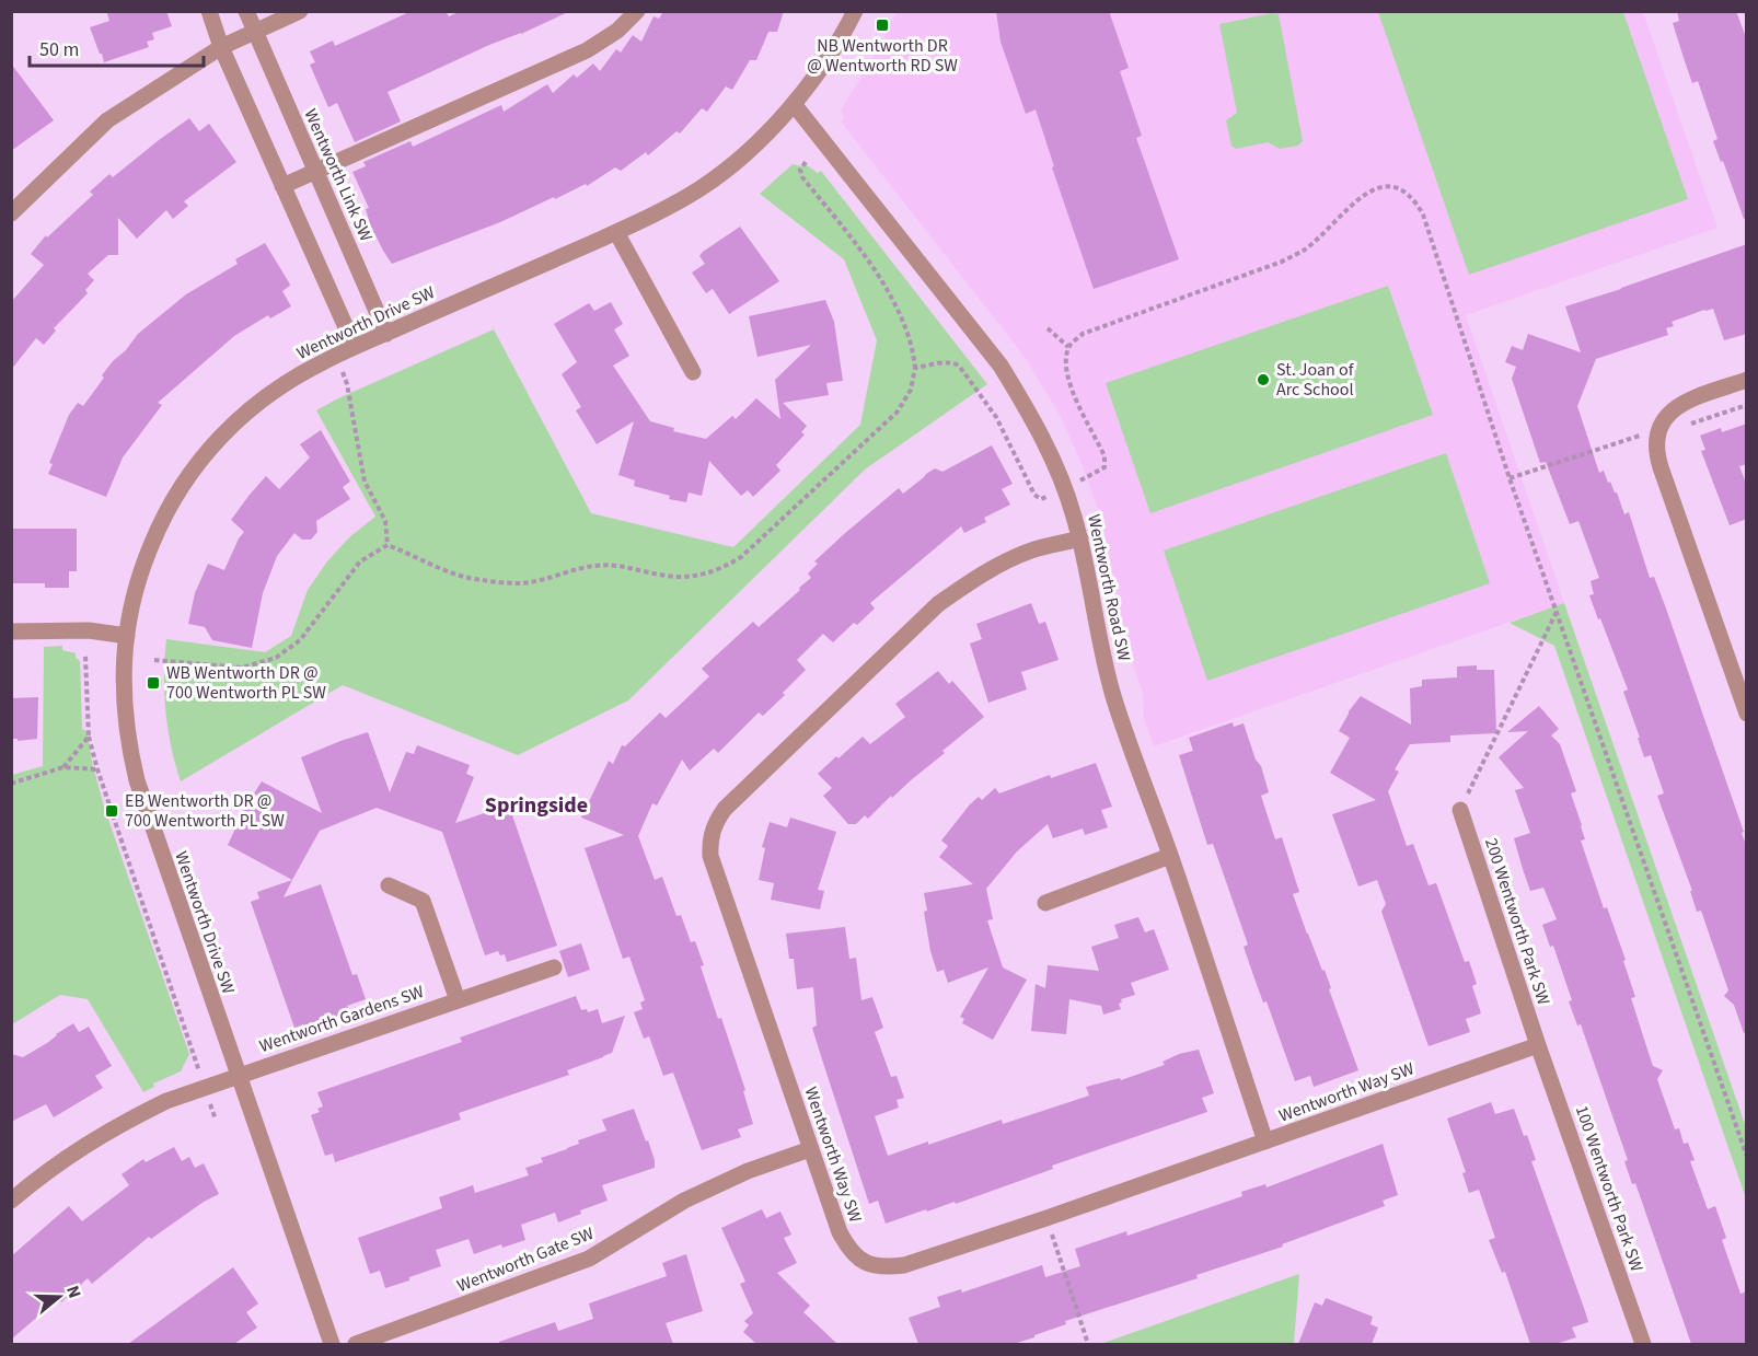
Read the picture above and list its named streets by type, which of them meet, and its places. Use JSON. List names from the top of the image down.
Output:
{
  "streets": {
    "street": [
      "Wentworth Link SW",
      "Wentworth Drive SW",
      "Wentworth Road SW",
      "200 Wentworth Park SW",
      "Wentworth Gardens SW",
      "Wentworth Way SW",
      "100 Wentworth Park SW",
      "Wentworth Gate SW"
    ]
  },
  "crossings": [
    ["Wentworth Link SW", "Wentworth Drive SW"],
    ["Wentworth Drive SW", "Wentworth Road SW"],
    ["Wentworth Drive SW", "Wentworth Gardens SW"],
    ["Wentworth Road SW", "Wentworth Way SW"],
    ["200 Wentworth Park SW", "Wentworth Way SW"],
    ["200 Wentworth Park SW", "100 Wentworth Park SW"],
    ["Wentworth Way SW", "100 Wentworth Park SW"],
    ["Wentworth Way SW", "Wentworth Gate SW"]
  ],
  "districts": ["Springside"],
  "places": {
    "transit": ["NB Wentworth DR @ Wentworth RD SW", "WB Wentworth DR @ 700 Wentworth PL SW", "EB Wentworth DR @ 700 Wentworth PL SW"],
    "other": ["St. Joan of Arc School"]
  },
  "scale_bar": "50 m",
  "north": "right"
}
